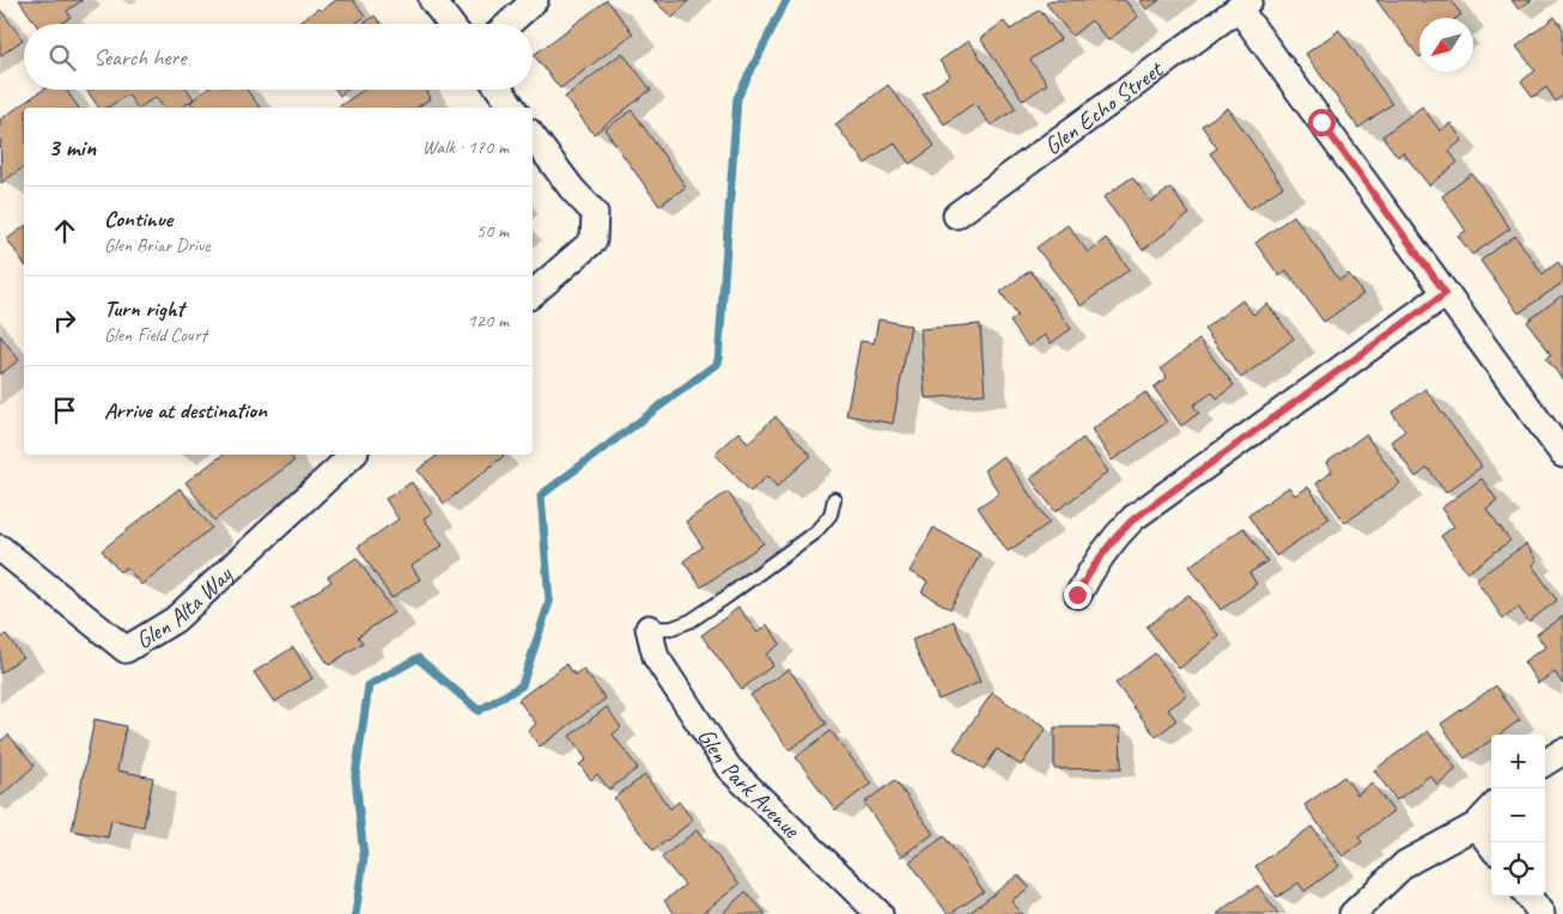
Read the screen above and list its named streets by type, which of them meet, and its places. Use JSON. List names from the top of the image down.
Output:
{
  "streets": {
    "street": ["Glen Echo Street", "Glen Alta Way", "Glen Park Avenue"]
  },
  "north": "bottom left",
  "page": {
    "search": "Search here",
    "heading": ["3 min", "Walk · 170 m"],
    "list": [
      ["Continue", "Glen Briar Drive", "50 m"],
      ["Turn right", "Glen Field Court", "120 m"],
      "Arrive at destination"
    ],
    "map_buttons": ["+", "−"]
  }
}
